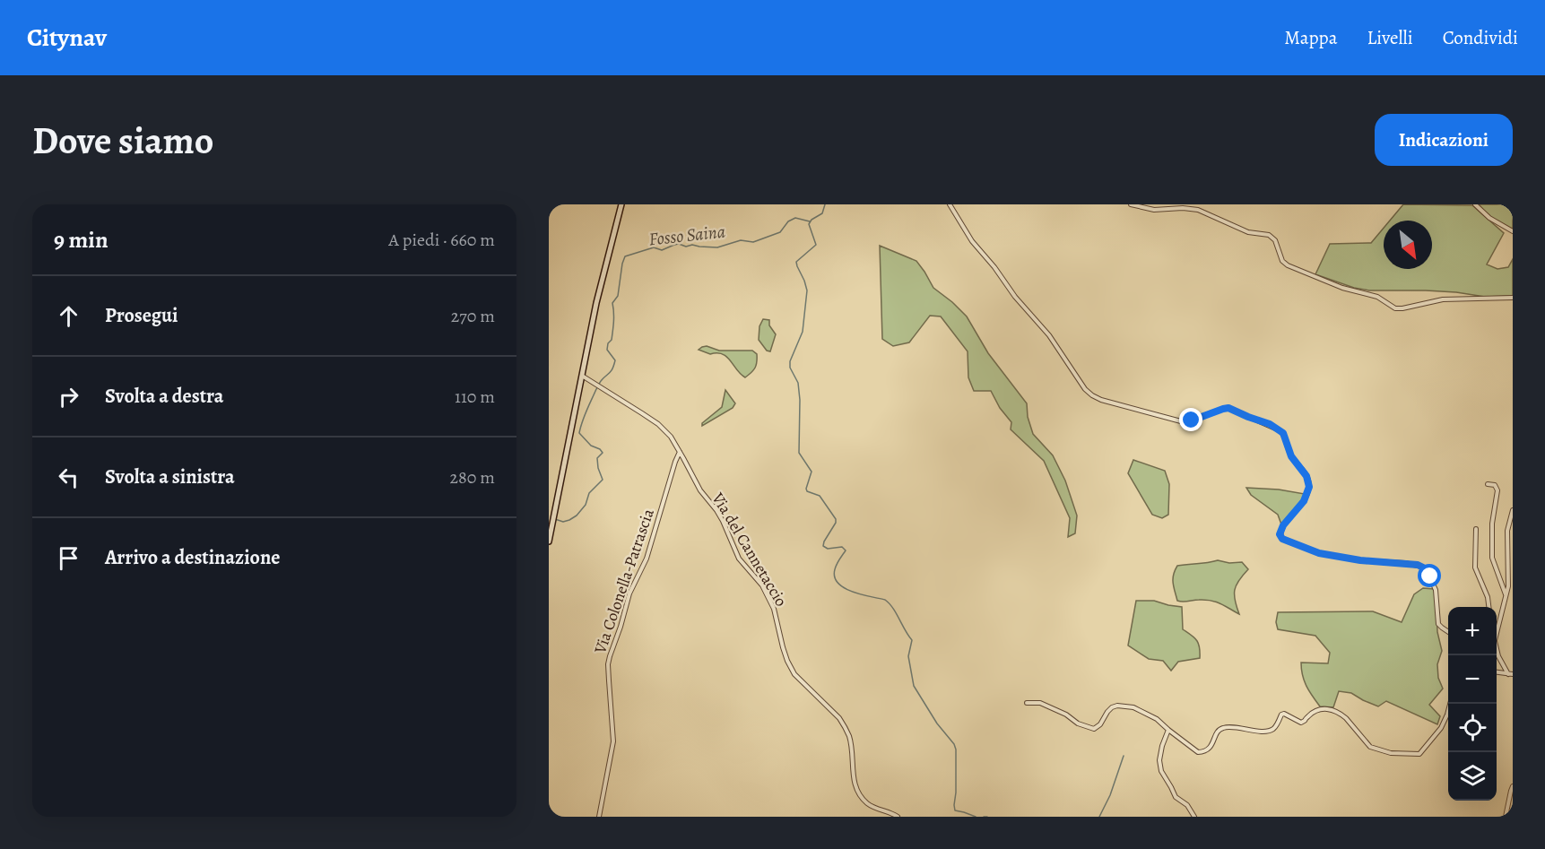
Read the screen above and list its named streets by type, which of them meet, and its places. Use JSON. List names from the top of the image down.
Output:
{
  "streets": {
    "street": ["Via del Cannetaccio", "Via Colonella-Patrascia"]
  },
  "crossings": [
    ["Via del Cannetaccio", "Via Colonella-Patrascia"]
  ],
  "water": ["Fosso Saina"],
  "north": "bottom right",
  "page": {
    "header": "Citynav",
    "nav": ["Mappa", "Livelli", "Condividi"],
    "buttons": "Indicazioni",
    "title": "Dove siamo",
    "heading": ["9 min", "A piedi · 660 m"],
    "list": [
      ["Prosegui", "270 m"],
      ["Svolta a destra", "110 m"],
      ["Svolta a sinistra", "280 m"],
      "Arrivo a destinazione"
    ],
    "map_buttons": ["+", "−"]
  }
}
